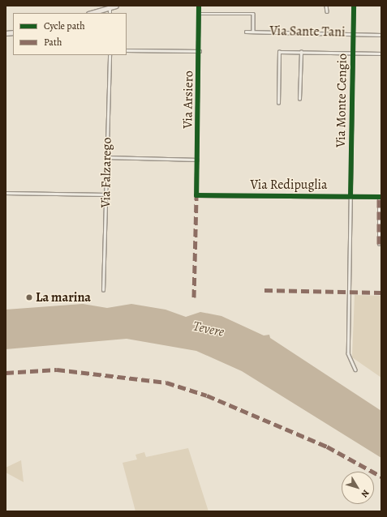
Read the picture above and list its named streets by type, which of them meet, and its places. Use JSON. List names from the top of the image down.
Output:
{
  "streets": {
    "street": [
      "Via Sante Tani",
      "Via Arsiero",
      "Via Monte Cengio",
      "Via Falzarego",
      "Via Redipuglia"
    ]
  },
  "crossings": [
    ["Via Sante Tani", "Via Arsiero"],
    ["Via Sante Tani", "Via Monte Cengio"],
    ["Via Arsiero", "Via Redipuglia"],
    ["Via Monte Cengio", "Via Redipuglia"]
  ],
  "water": ["Tevere"],
  "places": ["La marina"],
  "legend": ["Cycle path", "Path"],
  "north": "bottom right"
}
